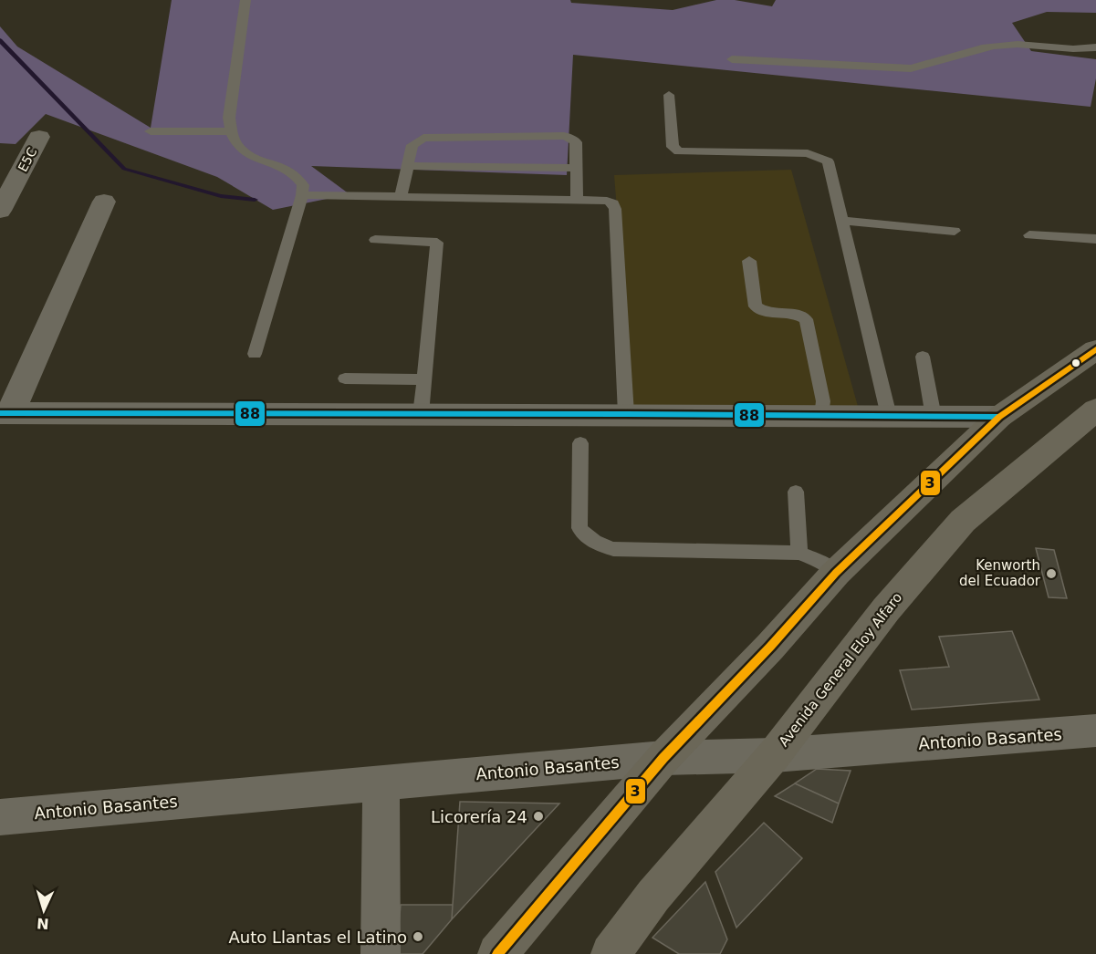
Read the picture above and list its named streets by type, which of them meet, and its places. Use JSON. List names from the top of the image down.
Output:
{
  "streets": {
    "main road": ["Avenida General Eloy Alfaro"],
    "street": ["E5C", "Antonio Basantes"]
  },
  "crossings": [
    ["Avenida General Eloy Alfaro", "Antonio Basantes"]
  ],
  "places": ["Kenworth del Ecuador", "Licorería 24", "Auto Llantas el Latino"],
  "lines": ["transit line 3", "transit line 88"],
  "north": "bottom"
}
